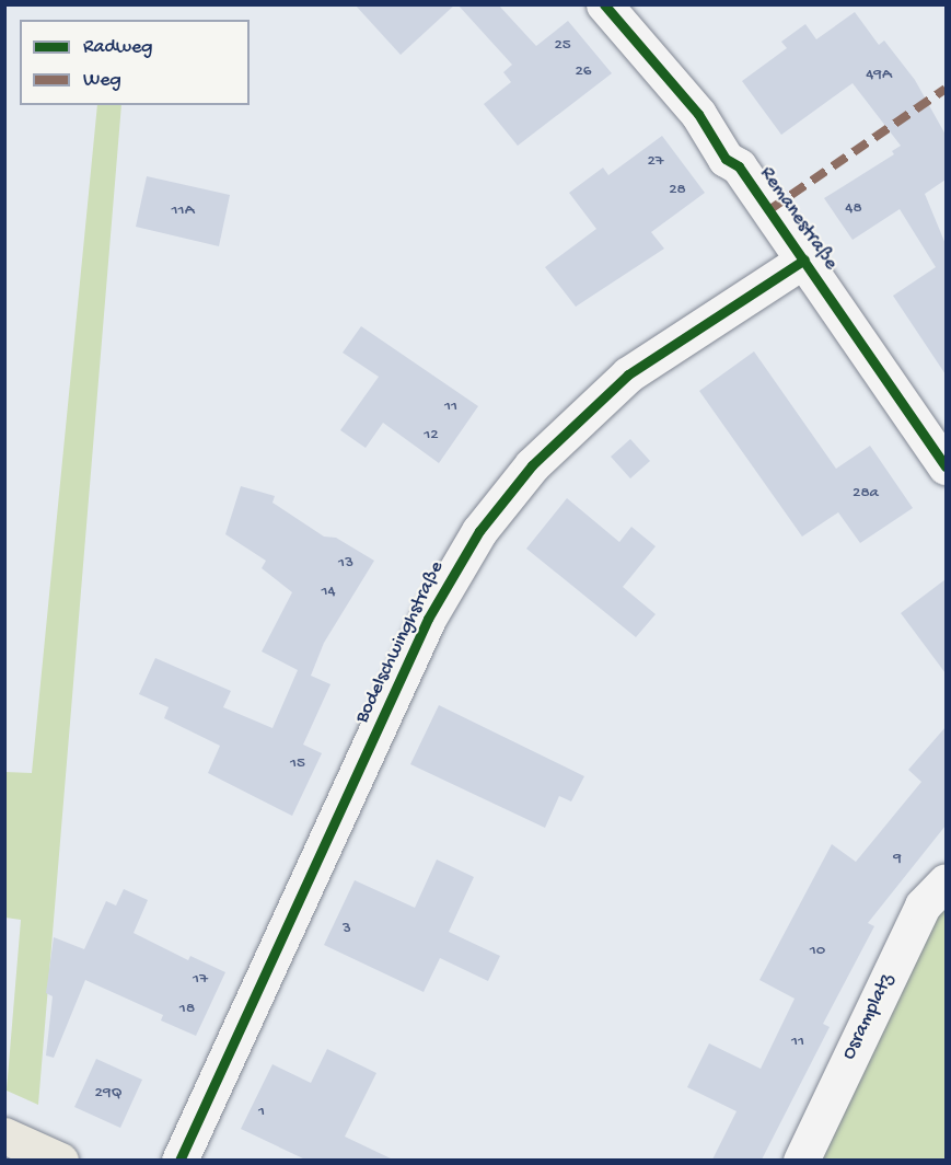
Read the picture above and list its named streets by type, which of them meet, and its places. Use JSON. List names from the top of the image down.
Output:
{
  "streets": {
    "street": ["Remanestraße", "Bodelschwinghstraße", "Osramplatz"]
  },
  "crossings": [
    ["Remanestraße", "Bodelschwinghstraße"]
  ],
  "house_numbers": [
    "25",
    "26",
    "49A",
    "27",
    "28",
    "48",
    "11A",
    "11",
    "12",
    "28a",
    "13",
    "14",
    "15",
    "9",
    "3",
    "10",
    "17",
    "18",
    "11",
    "29Q",
    "1"
  ],
  "legend": ["Radweg", "Weg"]
}
